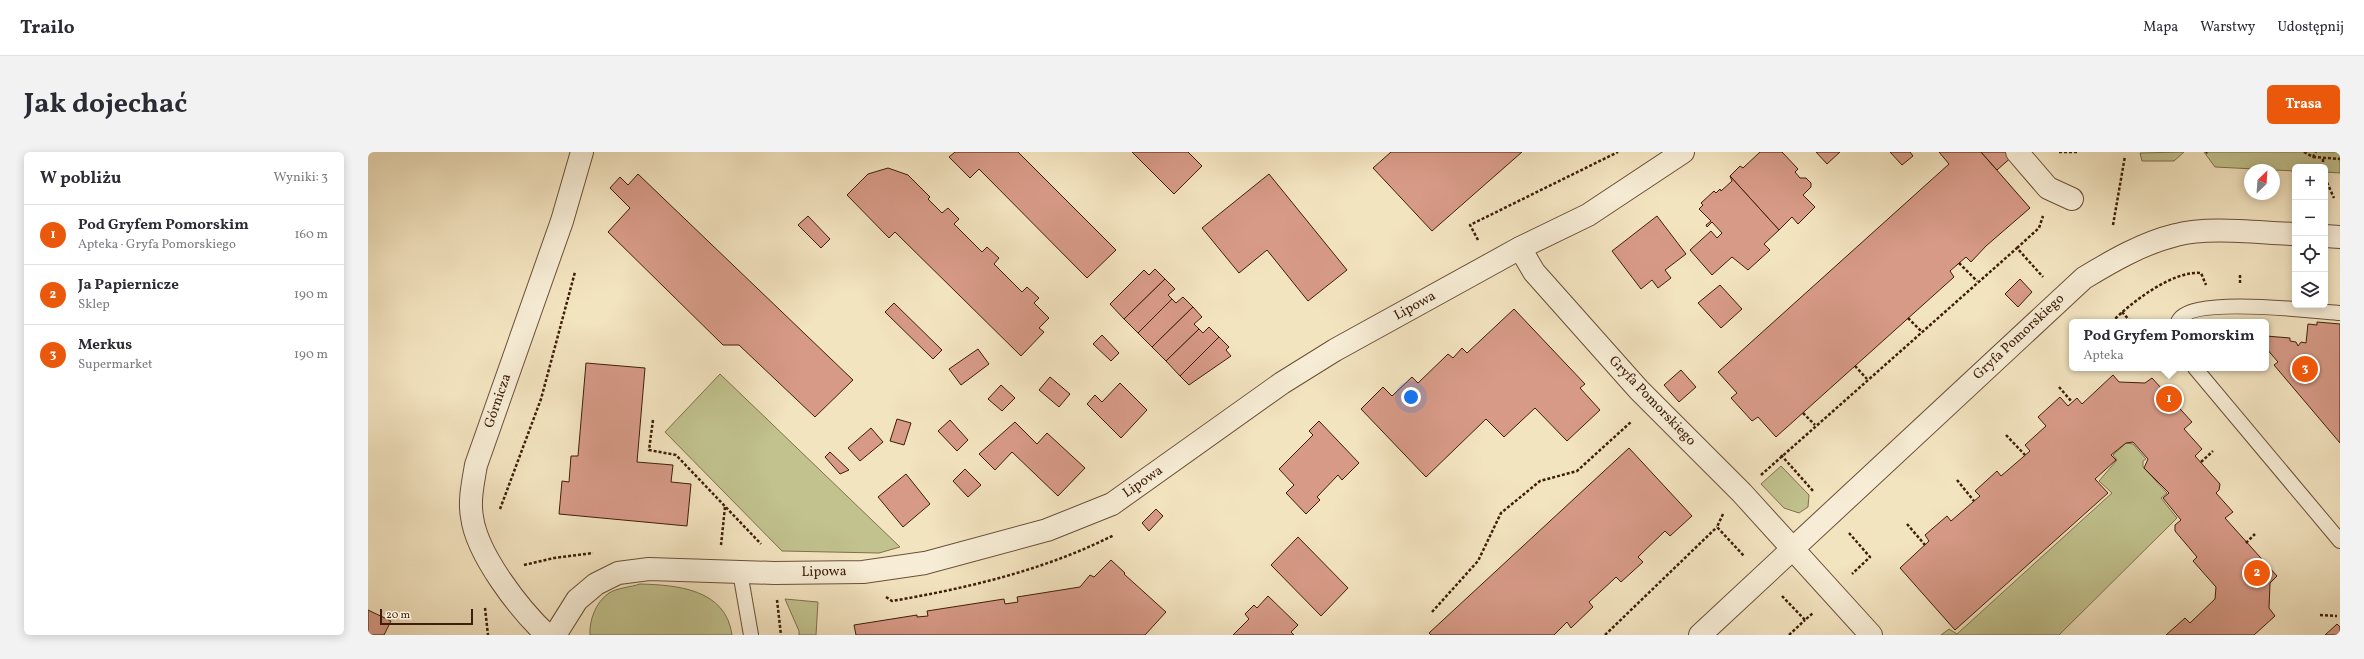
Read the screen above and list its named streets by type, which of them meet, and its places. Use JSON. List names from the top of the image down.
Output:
{
  "streets": {
    "street": ["Lipowa", "Gryfa Pomorskiego", "Górnicza"]
  },
  "crossings": [
    ["Lipowa", "Gryfa Pomorskiego"]
  ],
  "scale_bar": "20 m",
  "north": "top right",
  "page": {
    "header": "Trailo",
    "nav": ["Mapa", "Warstwy", "Udostępnij"],
    "title": "Jak dojechać",
    "buttons": "Trasa",
    "heading": ["W pobliżu", "Wyniki: 3"],
    "map_buttons": ["+", "−"],
    "list": [
      {
        "mark": "1",
        "name": "Pod Gryfem Pomorskim",
        "note": "Apteka · Gryfa Pomorskiego",
        "value": "160 m"
      },
      {
        "mark": "2",
        "name": "Ja Papiernicze",
        "note": "Sklep",
        "value": "190 m"
      },
      {
        "mark": "3",
        "name": "Merkus",
        "note": "Supermarket",
        "value": "190 m"
      }
    ],
    "popup": ["Pod Gryfem Pomorskim", "Apteka"],
    "pins": ["3", "1", "2"],
    "scale": "20 m"
  }
}
